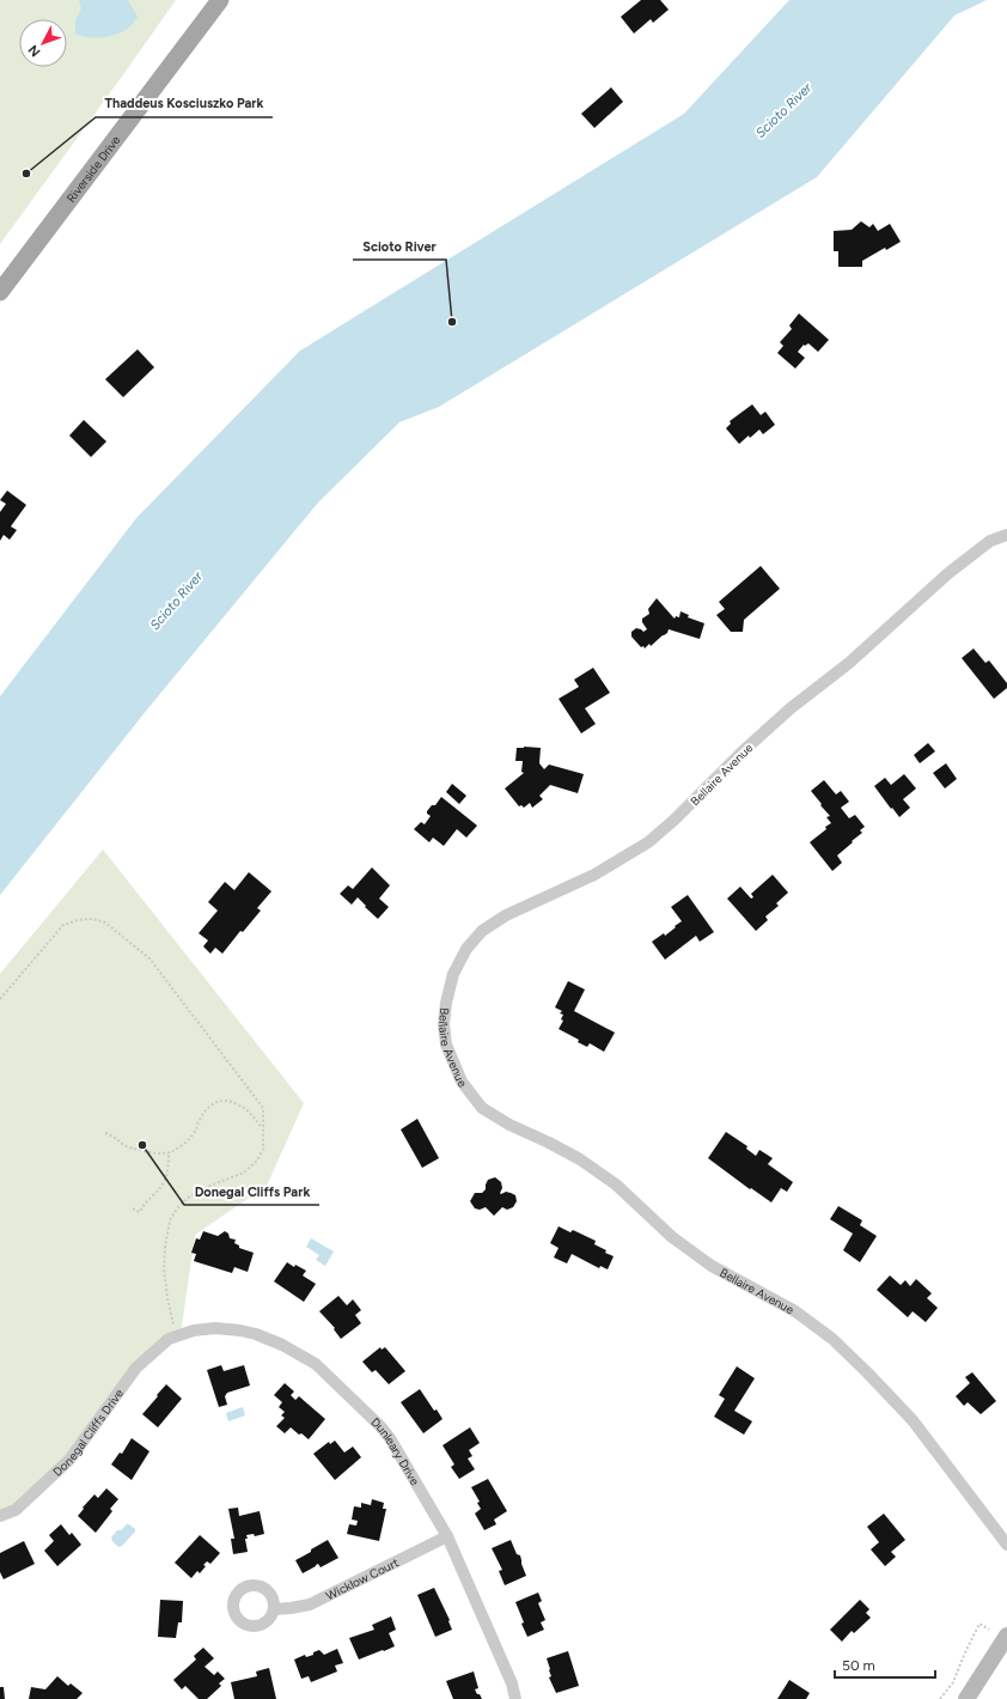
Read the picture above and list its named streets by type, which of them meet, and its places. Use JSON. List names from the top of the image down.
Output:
{
  "streets": {
    "main road": ["Riverside Drive"],
    "street": [
      "Bellaire Avenue",
      "Donegal Cliffs Drive",
      "Dunleary Drive",
      "Wicklow Court"
    ]
  },
  "crossings": [
    ["Donegal Cliffs Drive", "Dunleary Drive"],
    ["Dunleary Drive", "Wicklow Court"]
  ],
  "water": ["Scioto River"],
  "places": ["Thaddeus Kosciuszko Park", "Scioto River", "Donegal Cliffs Park"],
  "scale_bar": "50 m",
  "north": "bottom left"
}
